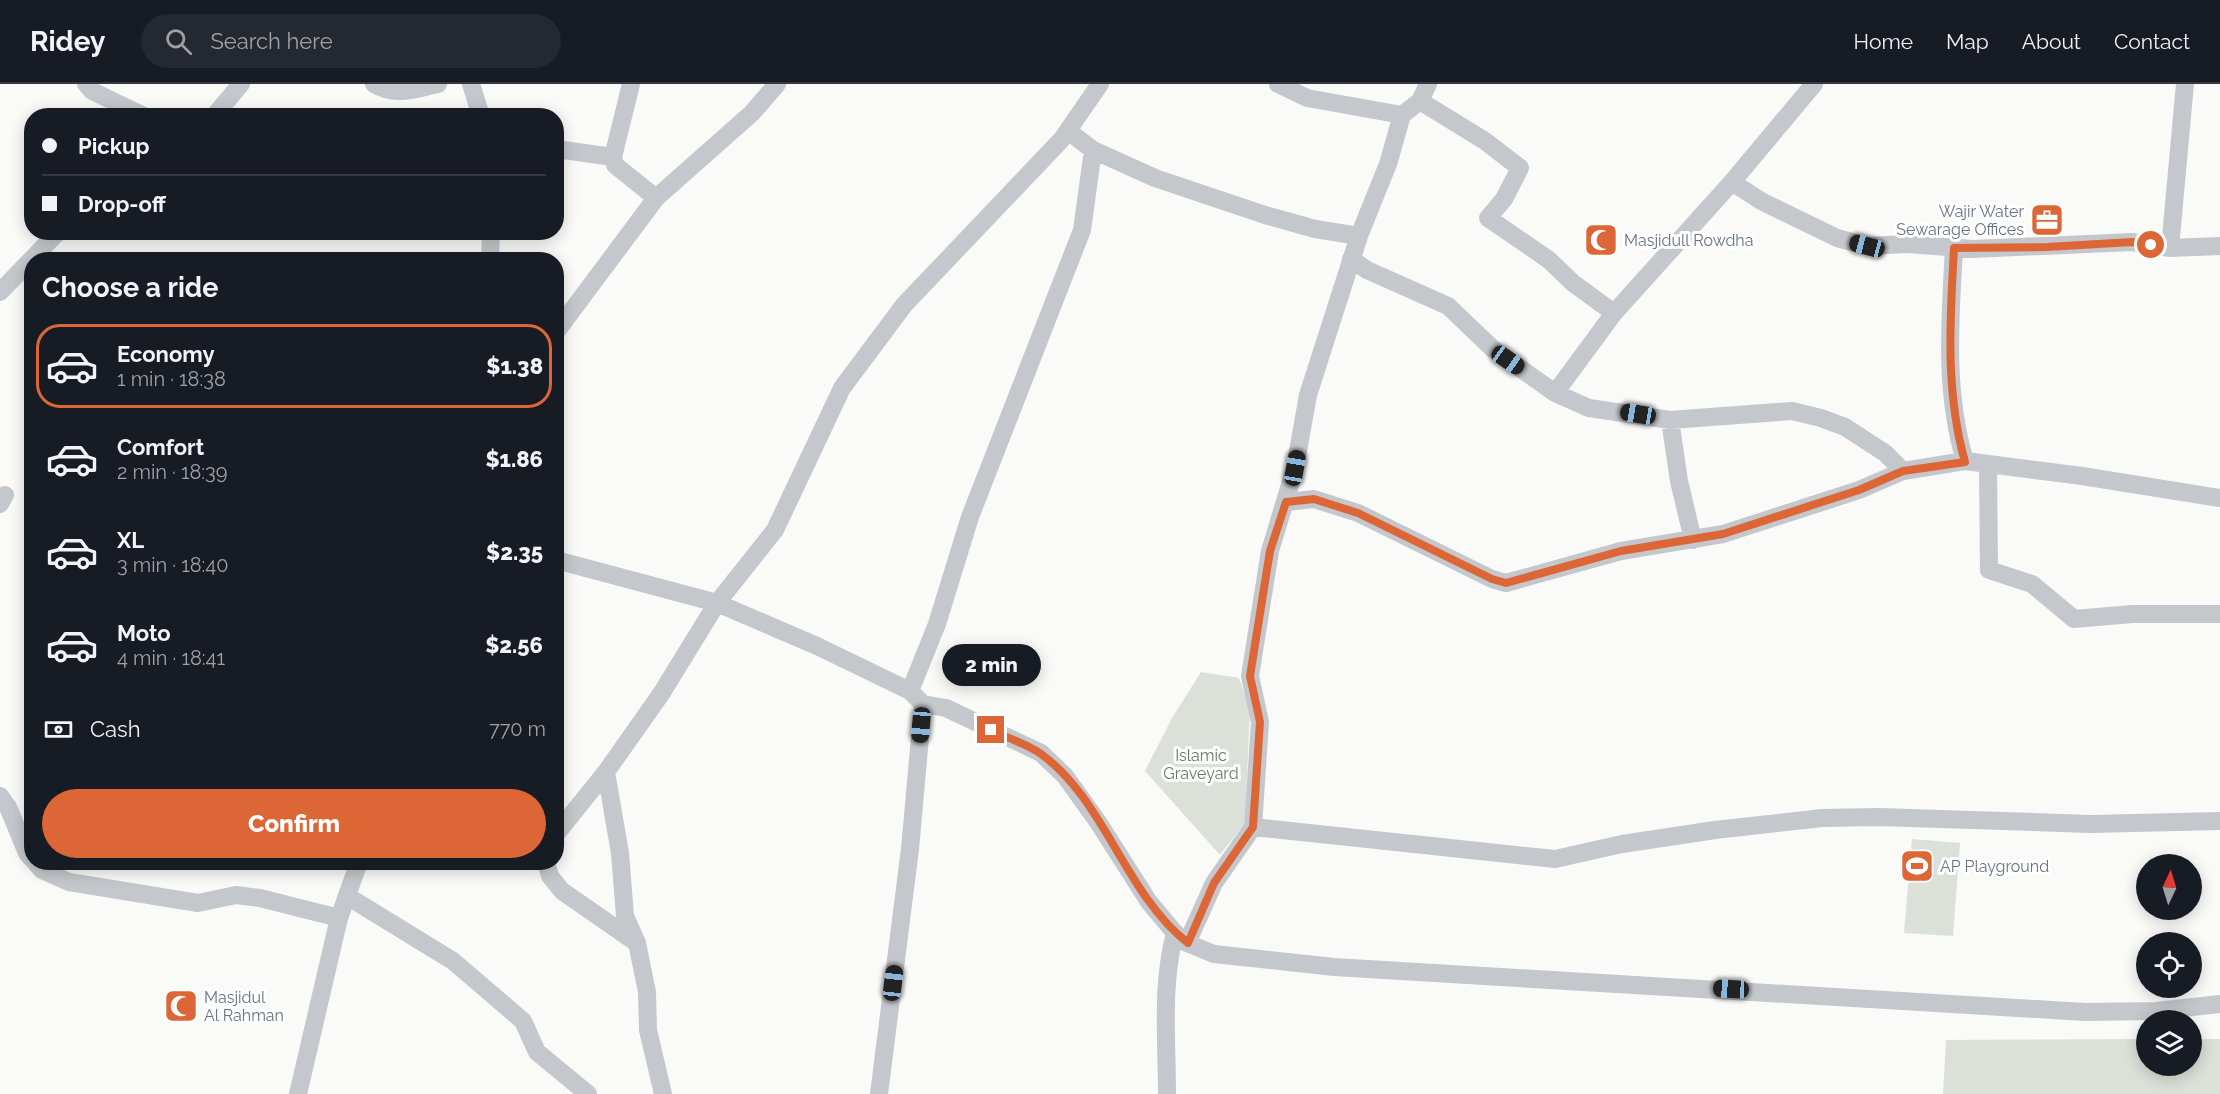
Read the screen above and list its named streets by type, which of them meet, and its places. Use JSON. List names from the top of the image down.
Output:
{
  "parks": ["Islamic Graveyard"],
  "places": {
    "office": ["Wajir Water Sewarage Offices"],
    "mosque": ["Masjidull Rowdha", "Masjidul Al Rahman"],
    "sports": ["AP Playground"]
  },
  "north": "top",
  "page": {
    "header": "Ridey",
    "search": "Search here",
    "nav": [
      "Home",
      "Map",
      "About",
      "Contact"
    ],
    "banner": ["Pickup", "Drop-off"],
    "heading": "Choose a ride",
    "list": [
      {
        "name": "Economy",
        "note": "1 min · 18:38",
        "value": "$1.38"
      },
      {
        "name": "Comfort",
        "note": "2 min · 18:39",
        "value": "$1.86"
      },
      {
        "name": "XL",
        "note": "3 min · 18:40",
        "value": "$2.35"
      },
      {
        "name": "Moto",
        "note": "4 min · 18:41",
        "value": "$2.56"
      }
    ],
    "bubble": "2 min",
    "pay": ["Cash", "770 m"],
    "buttons": "Confirm"
  }
}
